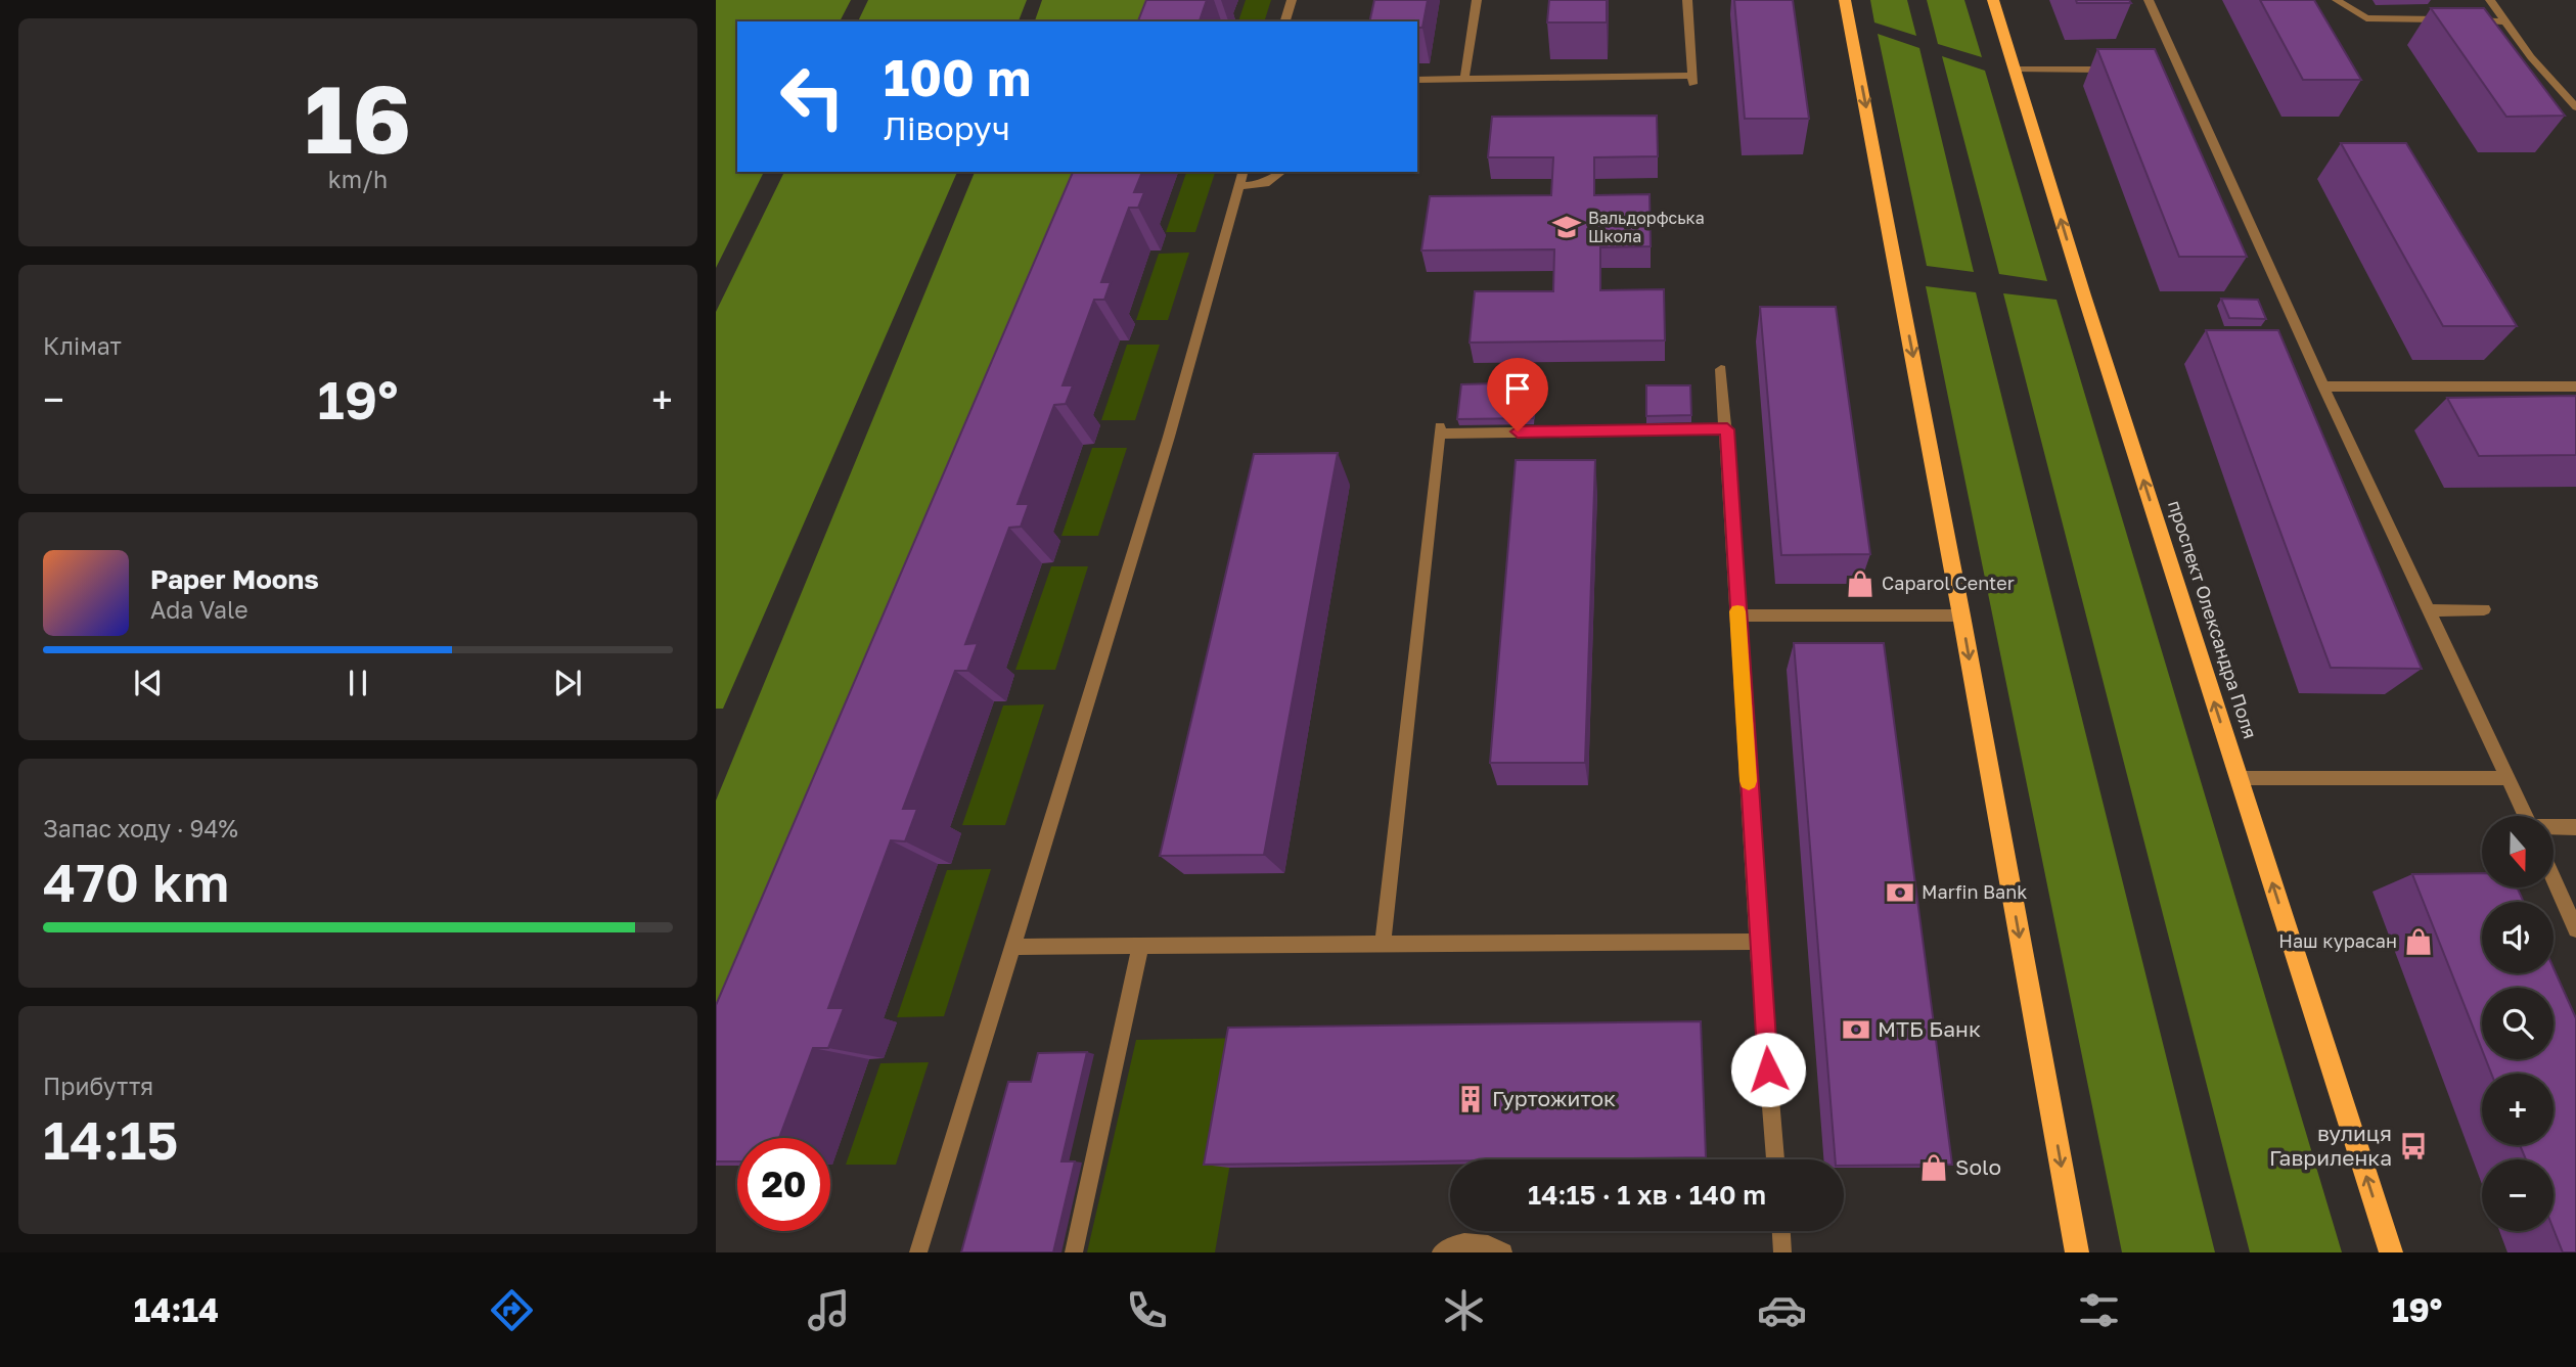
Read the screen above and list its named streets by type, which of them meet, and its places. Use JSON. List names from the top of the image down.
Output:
{
  "streets": {
    "main road": ["проспект Олександра Поля"]
  },
  "one_way": ["проспект Олександра Поля"],
  "places": {
    "school or university": ["Вальдорфська Школа"],
    "shop": ["Caparol Center", "Наш курасан", "Solo"],
    "bank": ["Marfin Bank", "МТБ Банк"],
    "building": ["Гуртожиток"],
    "bus stop": ["вулиця Гавриленка"]
  },
  "north": "bottom",
  "page": {
    "tile": [
      ["16", "km/h"],
      "Клімат",
      ["Запас ходу · 94%", "470 km"],
      ["Прибуття", "14:15"]
    ],
    "turn": ["100 m", "Ліворуч"],
    "heat": ["−", "19°", "+"],
    "song": ["Paper Moons", "Ada Vale"],
    "map_buttons": ["+", "−"],
    "limit": "20",
    "trip": "14:15 · 1 хв · 140 m",
    "tabs": ["14:14", "19°"]
  }
}
